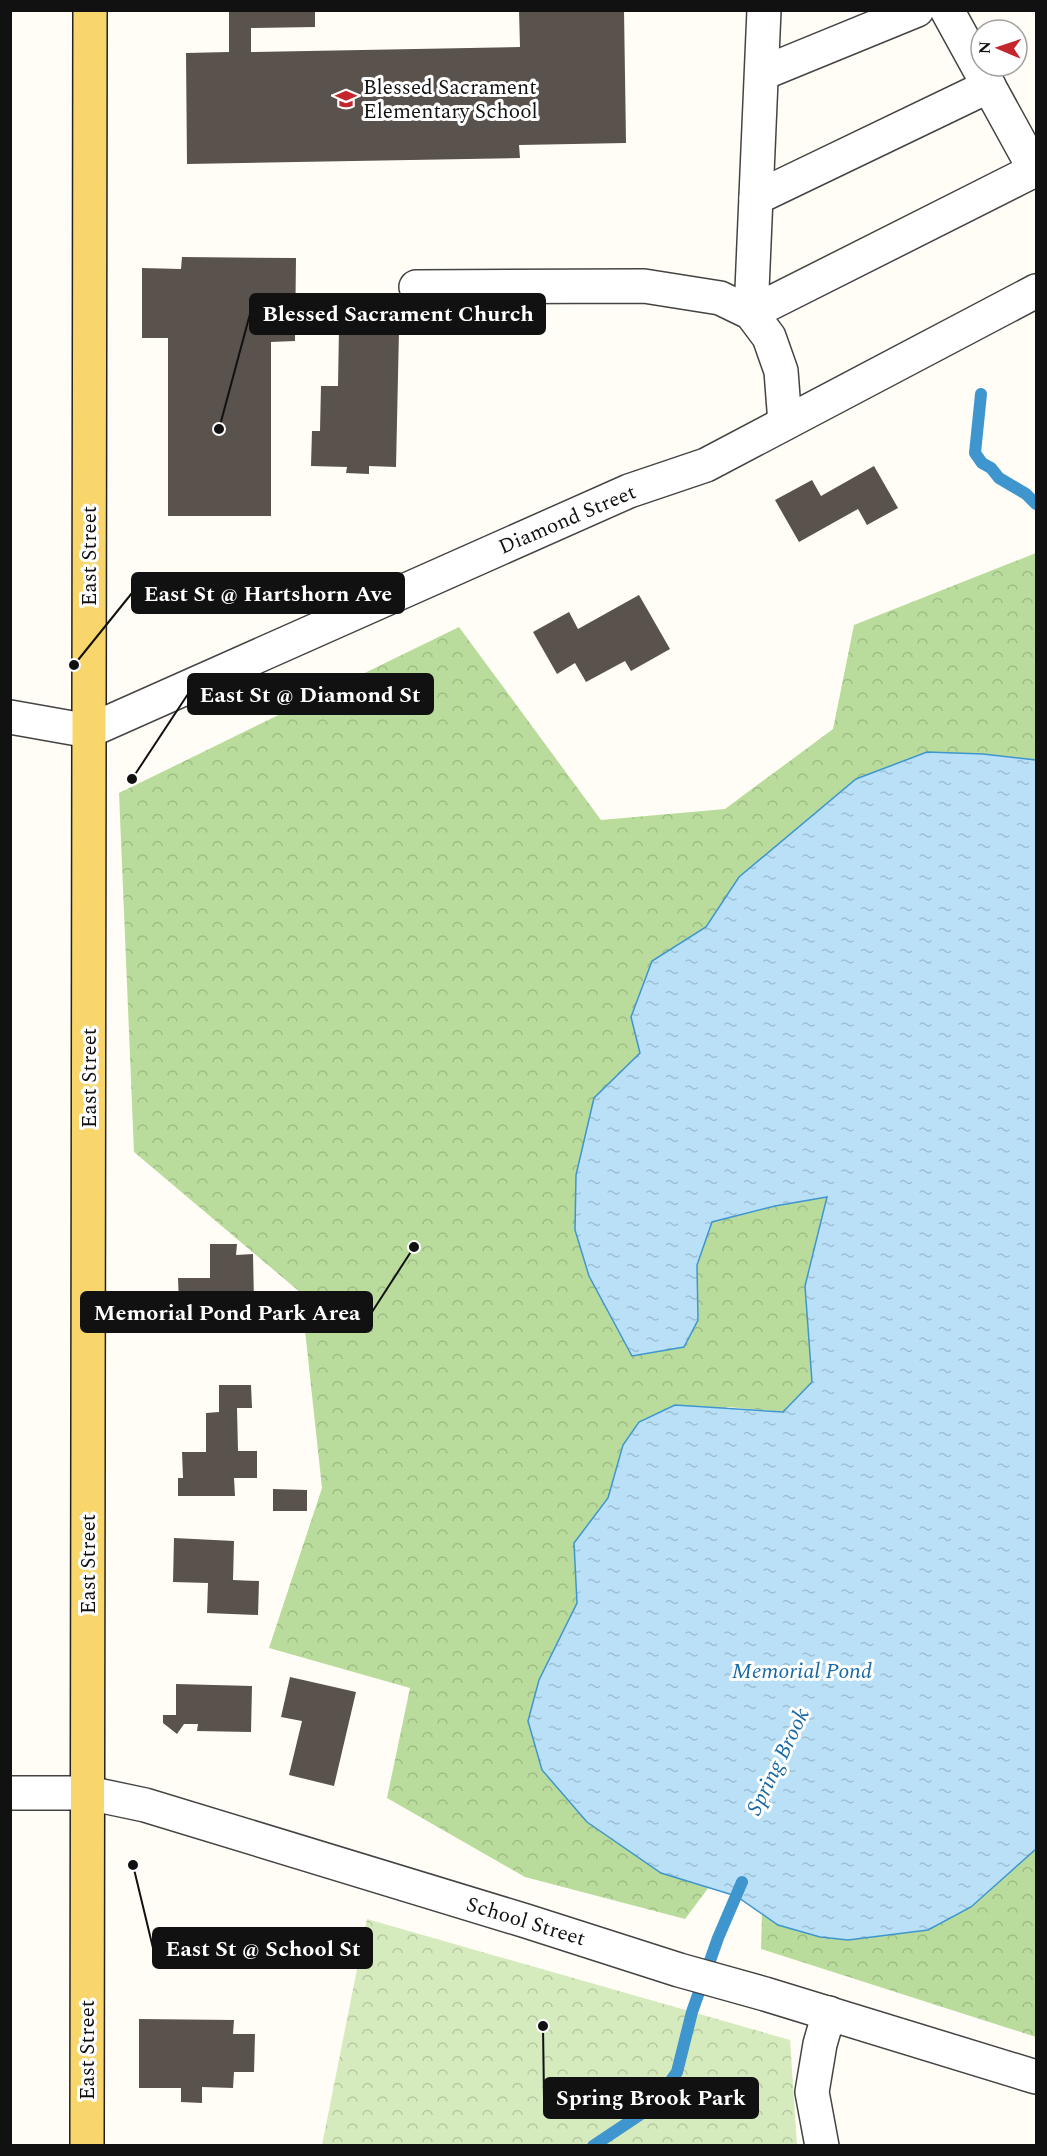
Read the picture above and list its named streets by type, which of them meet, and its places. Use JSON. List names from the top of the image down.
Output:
{
  "streets": {
    "main road": ["East Street"],
    "street": ["Diamond Street", "School Street"]
  },
  "crossings": [
    ["Diamond Street", "East Street"],
    ["East Street", "School Street"]
  ],
  "water": ["Memorial Pond", "Spring Brook"],
  "places": {
    "school or university": ["Blessed Sacrament Elementary School"],
    "other": [
      "Blessed Sacrament Church",
      "East St @ Hartshorn Ave",
      "East St @ Diamond St",
      "Memorial Pond Park Area",
      "East St @ School St",
      "Spring Brook Park"
    ]
  },
  "north": "left"
}
